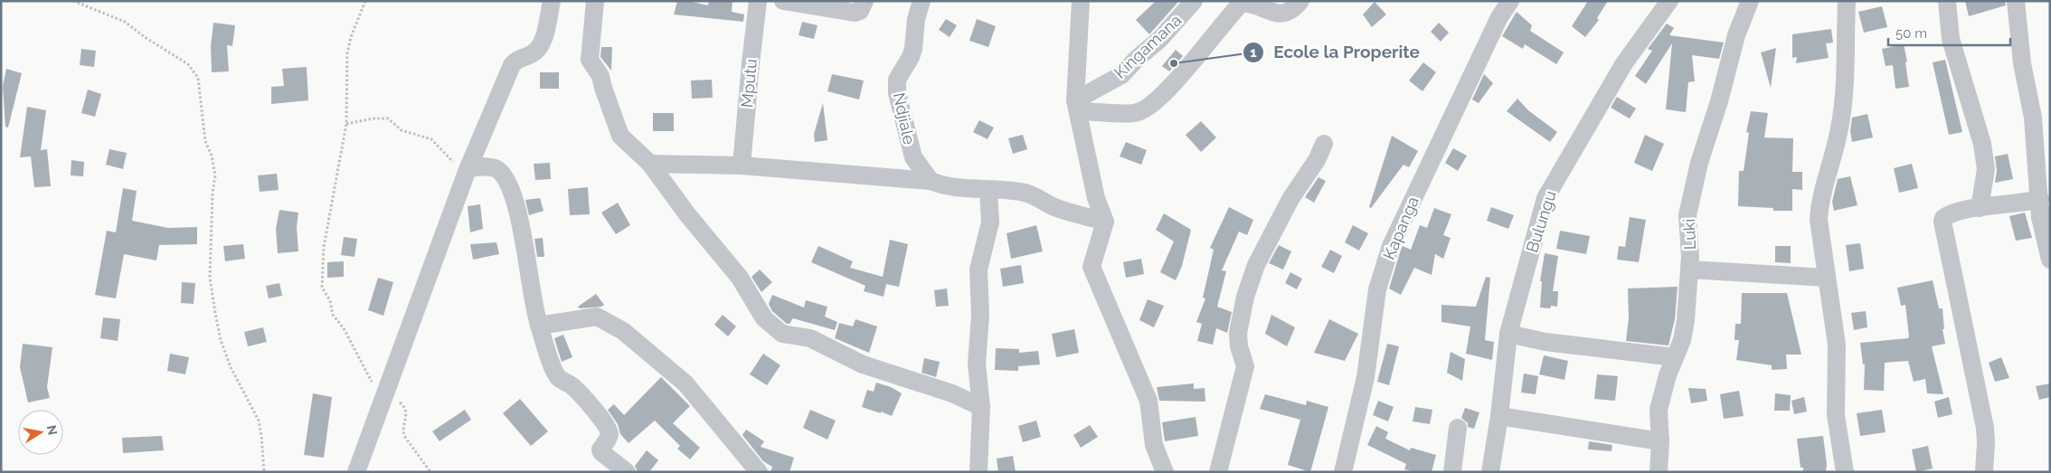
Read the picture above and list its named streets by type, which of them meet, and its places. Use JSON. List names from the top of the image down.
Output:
{
  "streets": {
    "street": [
      "Kingamana",
      "Mputu",
      "Ndjiale",
      "Bulungu",
      "Kapanga",
      "Luki"
    ]
  },
  "places": ["Ecole la Properite"],
  "scale_bar": "50 m",
  "north": "right"
}
